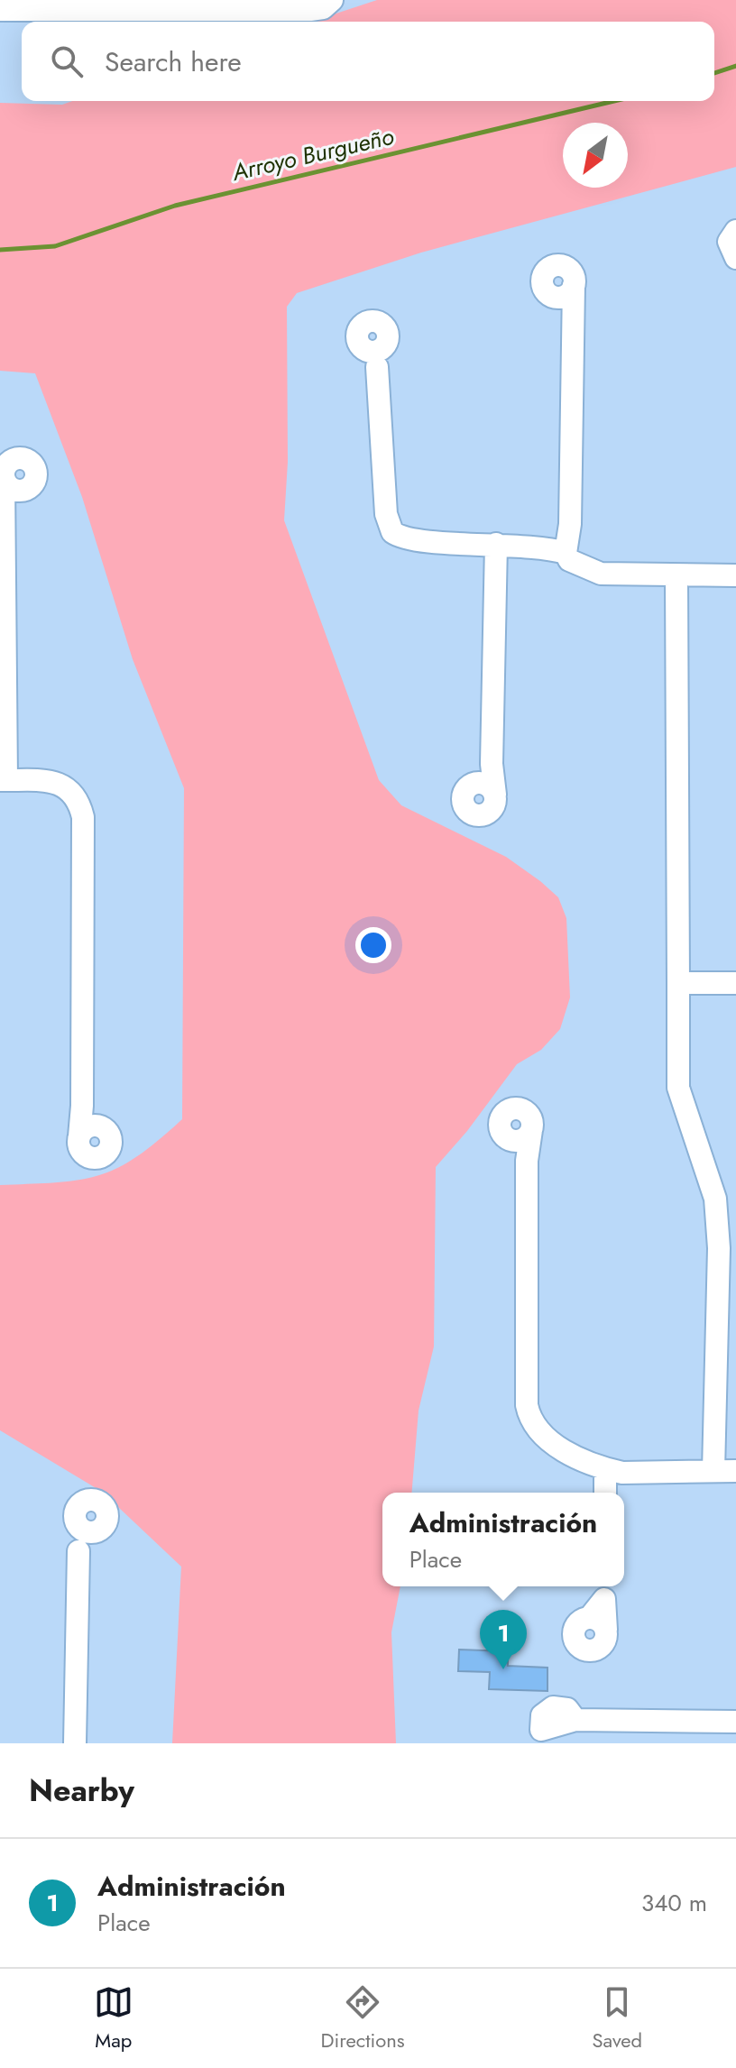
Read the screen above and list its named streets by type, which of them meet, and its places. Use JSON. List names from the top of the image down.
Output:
{
  "water": ["Arroyo Burgueño"],
  "north": "bottom left",
  "page": {
    "search": "Search here",
    "popup": ["Administración", "Place"],
    "pins": "1",
    "heading": "Nearby",
    "list": [
      {
        "mark": "1",
        "name": "Administración",
        "note": "Place",
        "value": "340 m"
      }
    ],
    "nav": ["Map", "Directions", "Saved"]
  }
}
